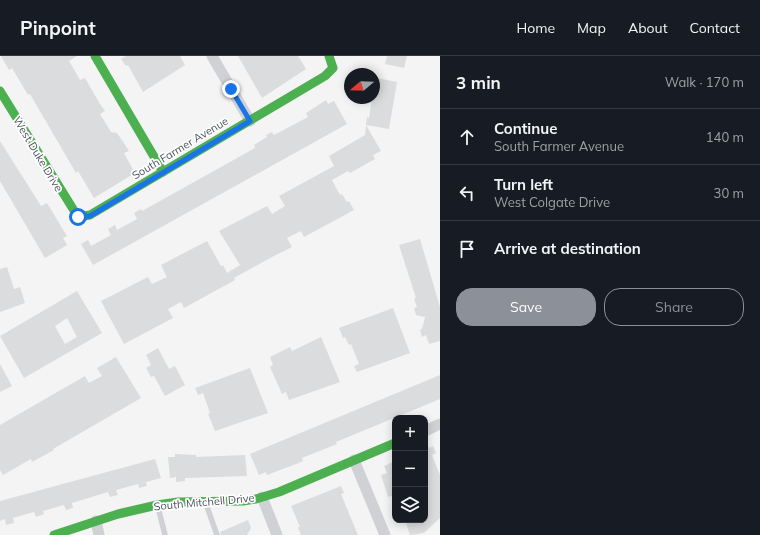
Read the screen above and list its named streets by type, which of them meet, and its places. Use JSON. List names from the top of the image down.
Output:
{
  "streets": {
    "street": ["South Farmer Avenue", "West Duke Drive", "South Mitchell Drive"]
  },
  "crossings": [
    ["South Farmer Avenue", "West Duke Drive"]
  ],
  "north": "left",
  "page": {
    "header": "Pinpoint",
    "nav": [
      "Home",
      "Map",
      "About",
      "Contact"
    ],
    "heading": ["3 min", "Walk · 170 m"],
    "list": [
      ["Continue", "South Farmer Avenue", "140 m"],
      ["Turn left", "West Colgate Drive", "30 m"],
      "Arrive at destination"
    ],
    "buttons": ["Save", "Share"],
    "map_buttons": ["+", "−"]
  }
}
